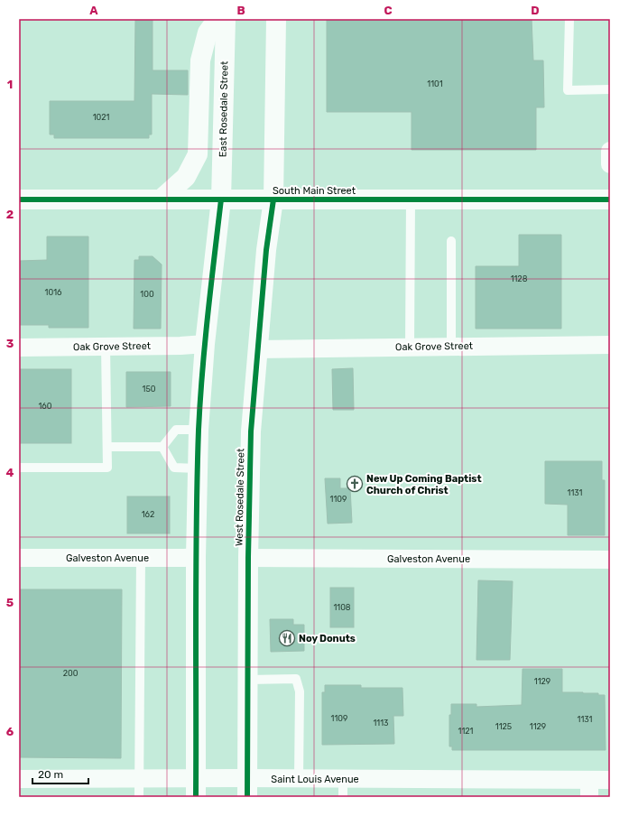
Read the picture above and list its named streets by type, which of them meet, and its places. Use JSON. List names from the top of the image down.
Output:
{
  "streets": {
    "main road": ["East Rosedale Street", "South Main Street", "West Rosedale Street"],
    "street": ["Oak Grove Street", "Galveston Avenue", "Saint Louis Avenue"]
  },
  "crossings": [
    ["East Rosedale Street", "South Main Street"],
    ["South Main Street", "West Rosedale Street"],
    ["Oak Grove Street", "West Rosedale Street"],
    ["West Rosedale Street", "Galveston Avenue"],
    ["West Rosedale Street", "Saint Louis Avenue"]
  ],
  "places": {
    "church": ["New Up Coming Baptist Church of Christ"],
    "restaurant": ["Noy Donuts"]
  },
  "house_numbers": [
    "1101",
    "1021",
    "1128",
    "1016",
    "100",
    "150",
    "160",
    "1131",
    "1109",
    "162",
    "1108",
    "200",
    "1129",
    "1109",
    "1131",
    "1113",
    "1125",
    "1129",
    "1121"
  ],
  "scale_bar": "20 m",
  "grid": {
    "columns": [
      "A",
      "B",
      "C",
      "D"
    ],
    "rows": [
      "1",
      "2",
      "3",
      "4",
      "5",
      "6"
    ]
  }
}
